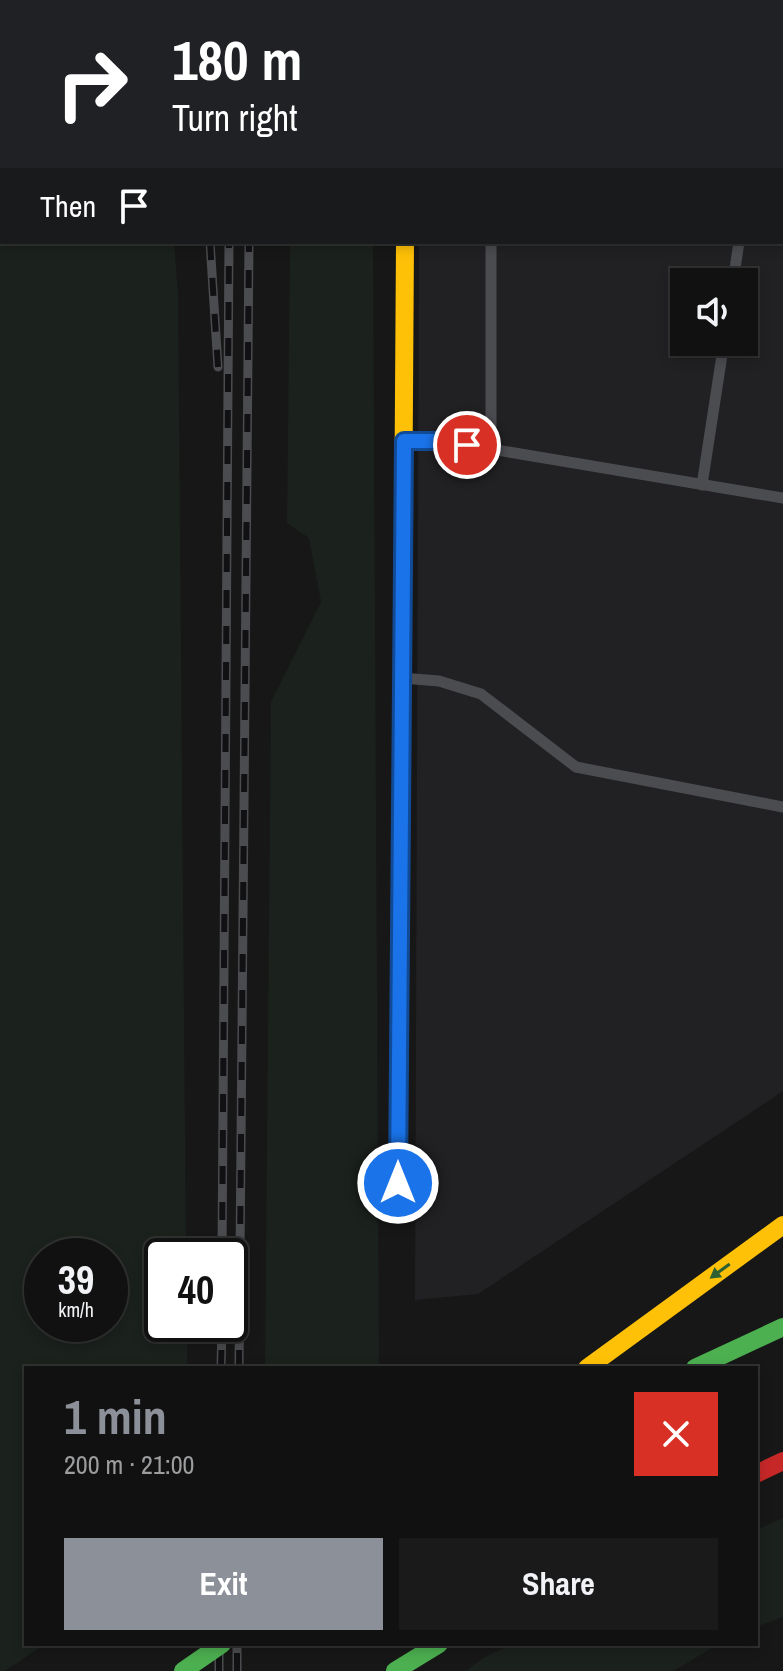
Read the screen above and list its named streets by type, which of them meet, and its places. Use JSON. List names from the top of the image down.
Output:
{
  "page": {
    "turn": ["180 m", "Turn right"],
    "then": "Then",
    "speed": "39 km/h",
    "limit": "40",
    "heading": ["1 min", "200 m · 21:00"],
    "buttons": ["Exit", "Share"]
  }
}
